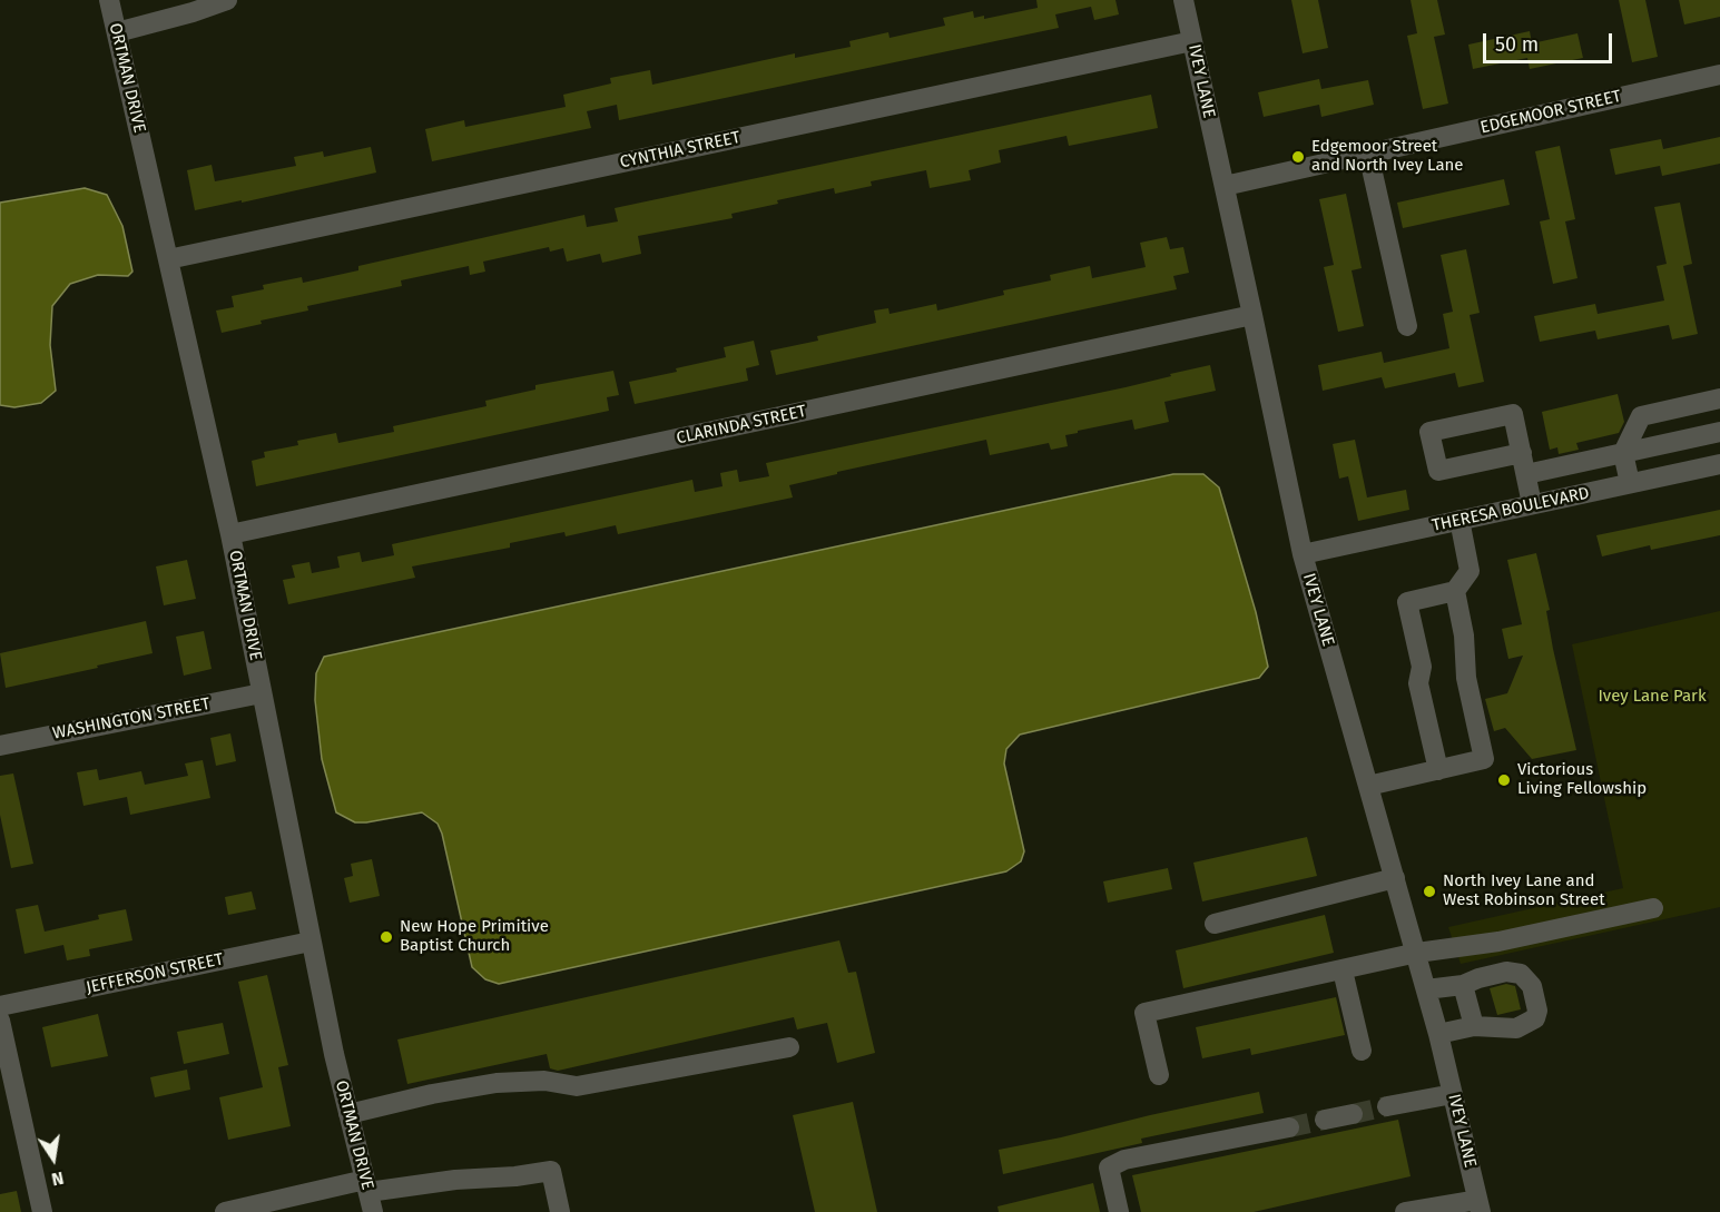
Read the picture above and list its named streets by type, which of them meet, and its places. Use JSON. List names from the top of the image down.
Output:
{
  "streets": {
    "street": [
      "ORTMAN DRIVE",
      "IVEY LANE",
      "EDGEMOOR STREET",
      "CYNTHIA STREET",
      "CLARINDA STREET",
      "THERESA BOULEVARD",
      "WASHINGTON STREET",
      "JEFFERSON STREET"
    ]
  },
  "crossings": [
    ["ORTMAN DRIVE", "CYNTHIA STREET"],
    ["ORTMAN DRIVE", "CLARINDA STREET"],
    ["ORTMAN DRIVE", "WASHINGTON STREET"],
    ["ORTMAN DRIVE", "JEFFERSON STREET"],
    ["IVEY LANE", "EDGEMOOR STREET"],
    ["IVEY LANE", "CYNTHIA STREET"],
    ["IVEY LANE", "CLARINDA STREET"],
    ["IVEY LANE", "THERESA BOULEVARD"]
  ],
  "parks": ["Ivey Lane Park"],
  "places": [
    "Edgemoor Street and North Ivey Lane",
    "Victorious Living Fellowship",
    "North Ivey Lane and West Robinson Street",
    "New Hope Primitive Baptist Church"
  ],
  "scale_bar": "50 m",
  "north": "bottom"
}
